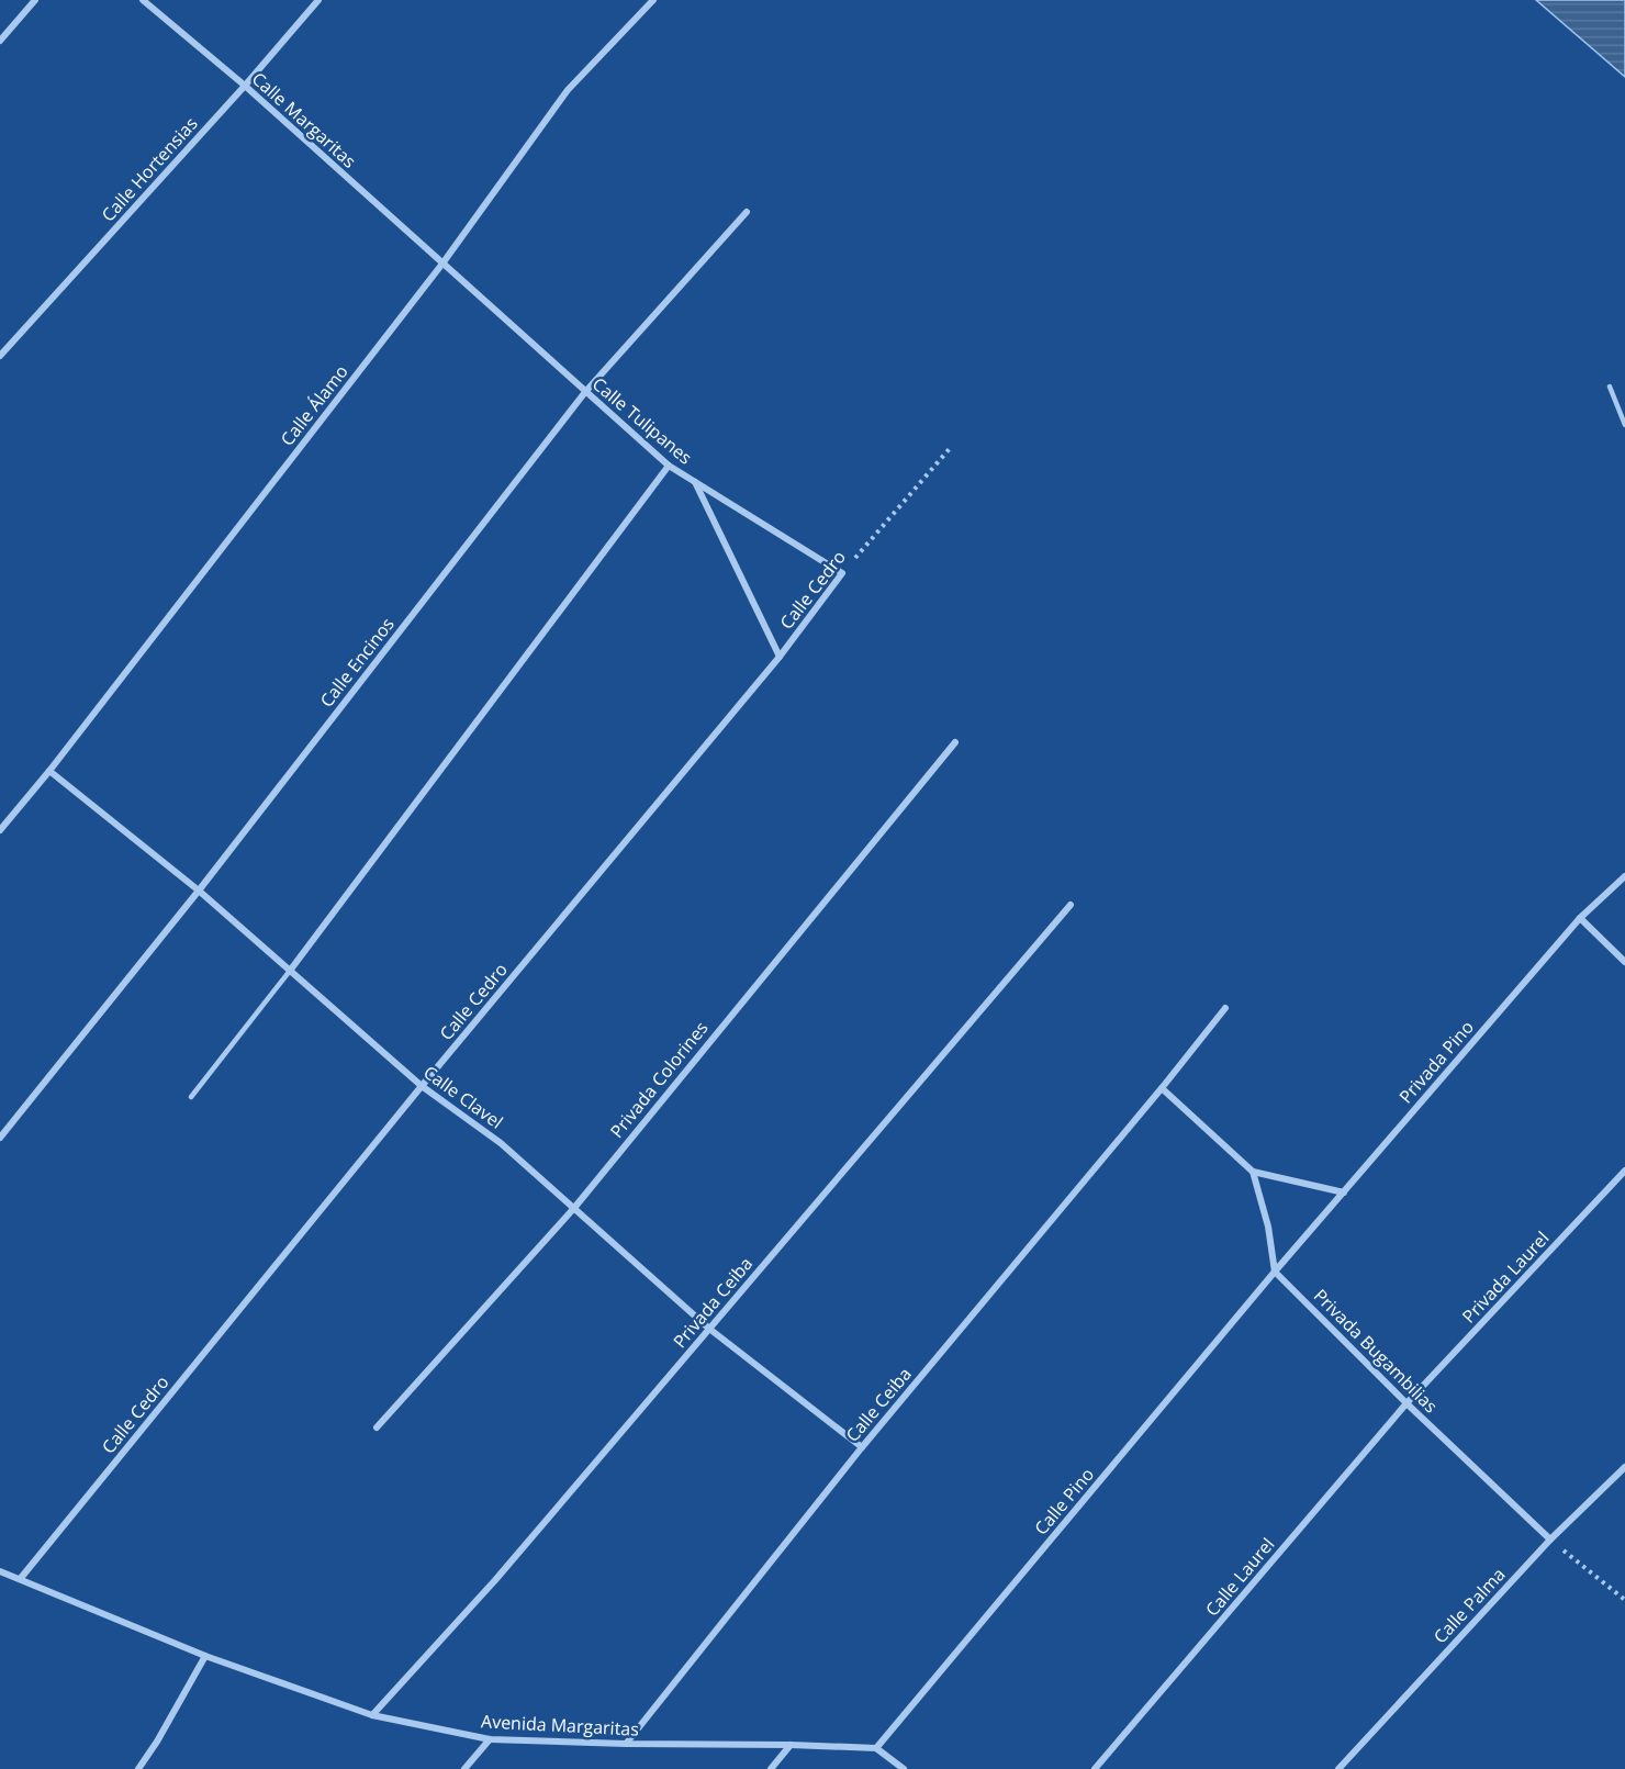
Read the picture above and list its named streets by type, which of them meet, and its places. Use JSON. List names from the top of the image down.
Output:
{
  "streets": {
    "street": [
      "Calle Margaritas",
      "Calle Hortensias",
      "Calle Álamo",
      "Calle Tulipanes",
      "Calle Cedro",
      "Calle Encinos",
      "Privada Pino",
      "Privada Colorines",
      "Calle Clavel",
      "Privada Laurel",
      "Privada Ceiba",
      "Privada Bugambilias",
      "Calle Ceiba",
      "Calle Pino",
      "Calle Laurel",
      "Calle Palma",
      "Avenida Margaritas"
    ]
  },
  "crossings": [
    ["Calle Margaritas", "Calle Hortensias"],
    ["Calle Margaritas", "Calle Álamo"],
    ["Calle Margaritas", "Calle Tulipanes"],
    ["Calle Álamo", "Calle Tulipanes"],
    ["Calle Álamo", "Calle Clavel"],
    ["Calle Tulipanes", "Calle Cedro"],
    ["Calle Tulipanes", "Calle Encinos"],
    ["Calle Cedro", "Calle Clavel"],
    ["Calle Cedro", "Avenida Margaritas"],
    ["Calle Encinos", "Calle Clavel"],
    ["Privada Pino", "Privada Bugambilias"],
    ["Privada Pino", "Calle Pino"],
    ["Privada Colorines", "Calle Clavel"],
    ["Calle Clavel", "Privada Ceiba"],
    ["Calle Clavel", "Calle Ceiba"],
    ["Privada Laurel", "Privada Bugambilias"],
    ["Privada Laurel", "Calle Laurel"],
    ["Privada Ceiba", "Avenida Margaritas"],
    ["Privada Bugambilias", "Calle Pino"],
    ["Privada Bugambilias", "Calle Laurel"],
    ["Privada Bugambilias", "Calle Palma"],
    ["Calle Ceiba", "Avenida Margaritas"],
    ["Calle Pino", "Avenida Margaritas"]
  ]
}
